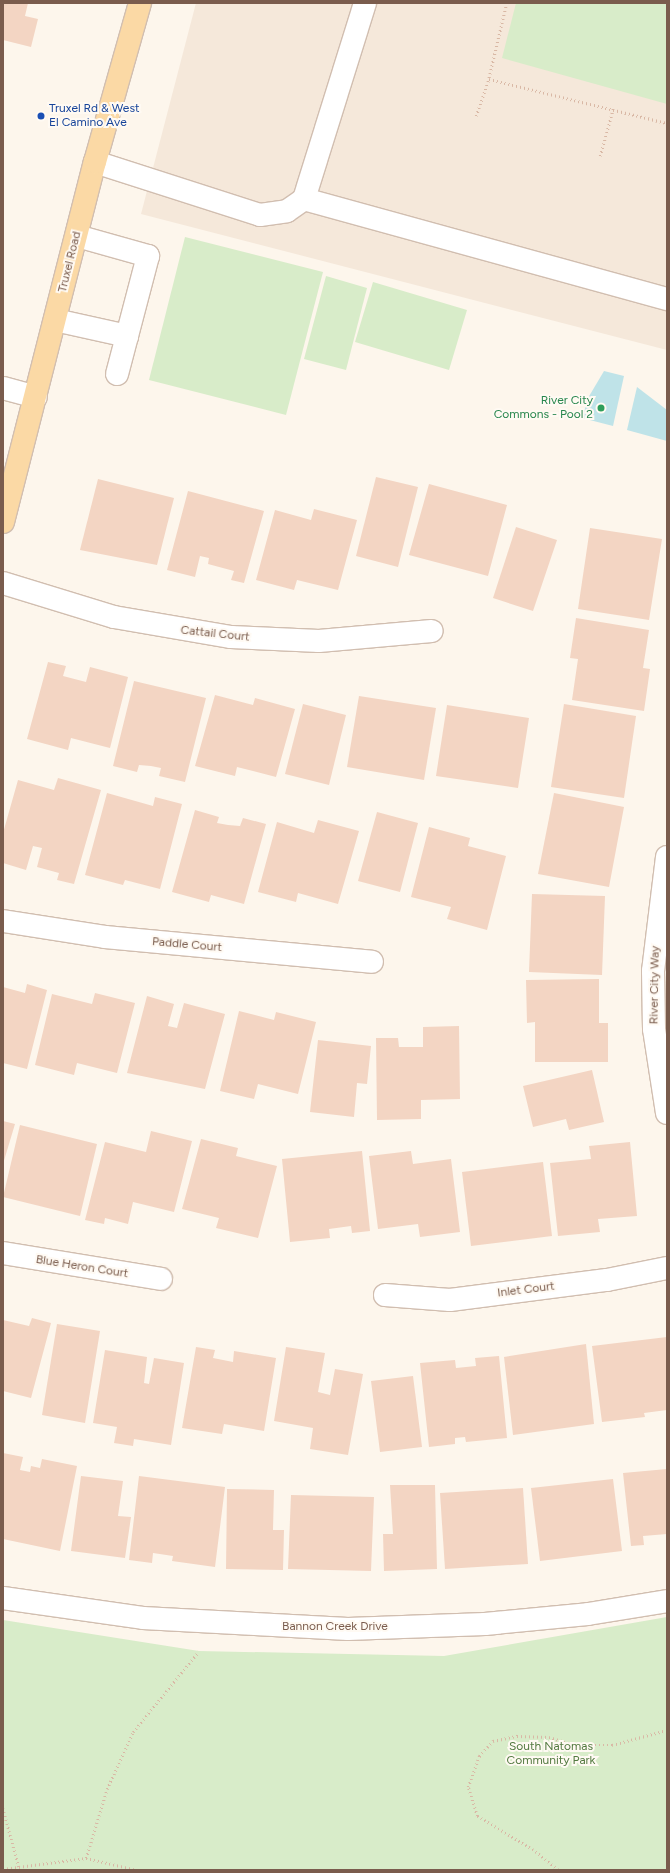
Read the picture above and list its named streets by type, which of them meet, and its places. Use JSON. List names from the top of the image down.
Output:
{
  "streets": {
    "main road": ["Truxel Road"],
    "street": [
      "Cattail Court",
      "Paddle Court",
      "River City Way",
      "Blue Heron Court",
      "Inlet Court",
      "Bannon Creek Drive"
    ]
  },
  "parks": ["South Natomas Community Park"],
  "places": ["Truxel Rd & West El Camino Ave", "River City Commons - Pool 2"]
}
